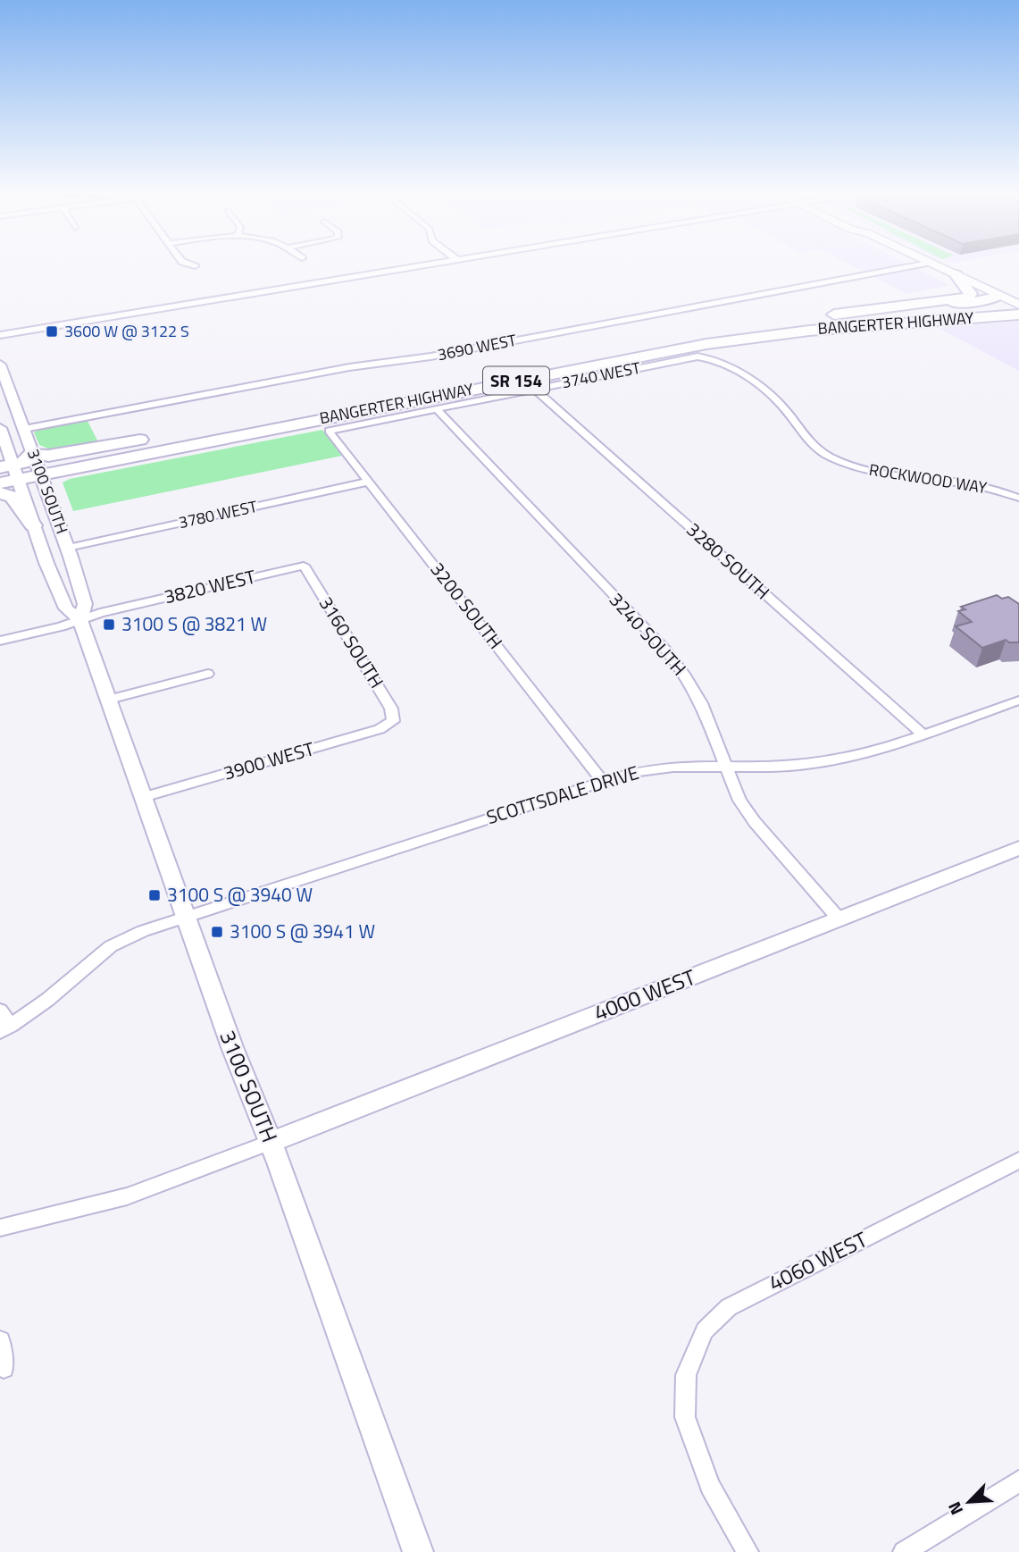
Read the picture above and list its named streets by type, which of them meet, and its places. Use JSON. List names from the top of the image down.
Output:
{
  "streets": {
    "highway": ["BANGERTER HIGHWAY", "SR 154"],
    "street": [
      "3690 WEST",
      "3740 WEST",
      "ROCKWOOD WAY",
      "3100 SOUTH",
      "3780 WEST",
      "3280 SOUTH",
      "3820 WEST",
      "3200 SOUTH",
      "3240 SOUTH",
      "3160 SOUTH",
      "3900 WEST",
      "SCOTTSDALE DRIVE",
      "4000 WEST",
      "4060 WEST"
    ]
  },
  "crossings": [
    ["BANGERTER HIGHWAY", "3100 SOUTH"],
    ["3690 WEST", "3100 SOUTH"],
    ["3740 WEST", "ROCKWOOD WAY"],
    ["3740 WEST", "3280 SOUTH"],
    ["3740 WEST", "3200 SOUTH"],
    ["3740 WEST", "3240 SOUTH"],
    ["3100 SOUTH", "3780 WEST"],
    ["3100 SOUTH", "3820 WEST"],
    ["3100 SOUTH", "3900 WEST"],
    ["3100 SOUTH", "SCOTTSDALE DRIVE"],
    ["3100 SOUTH", "4000 WEST"],
    ["3780 WEST", "3200 SOUTH"],
    ["3280 SOUTH", "SCOTTSDALE DRIVE"],
    ["3820 WEST", "3160 SOUTH"],
    ["3200 SOUTH", "SCOTTSDALE DRIVE"],
    ["3240 SOUTH", "SCOTTSDALE DRIVE"],
    ["3240 SOUTH", "4000 WEST"],
    ["3160 SOUTH", "3900 WEST"]
  ],
  "places": {
    "transit": [
      "3600 W @ 3122 S",
      "3100 S @ 3821 W",
      "3100 S @ 3940 W",
      "3100 S @ 3941 W"
    ]
  },
  "north": "bottom left"
}
